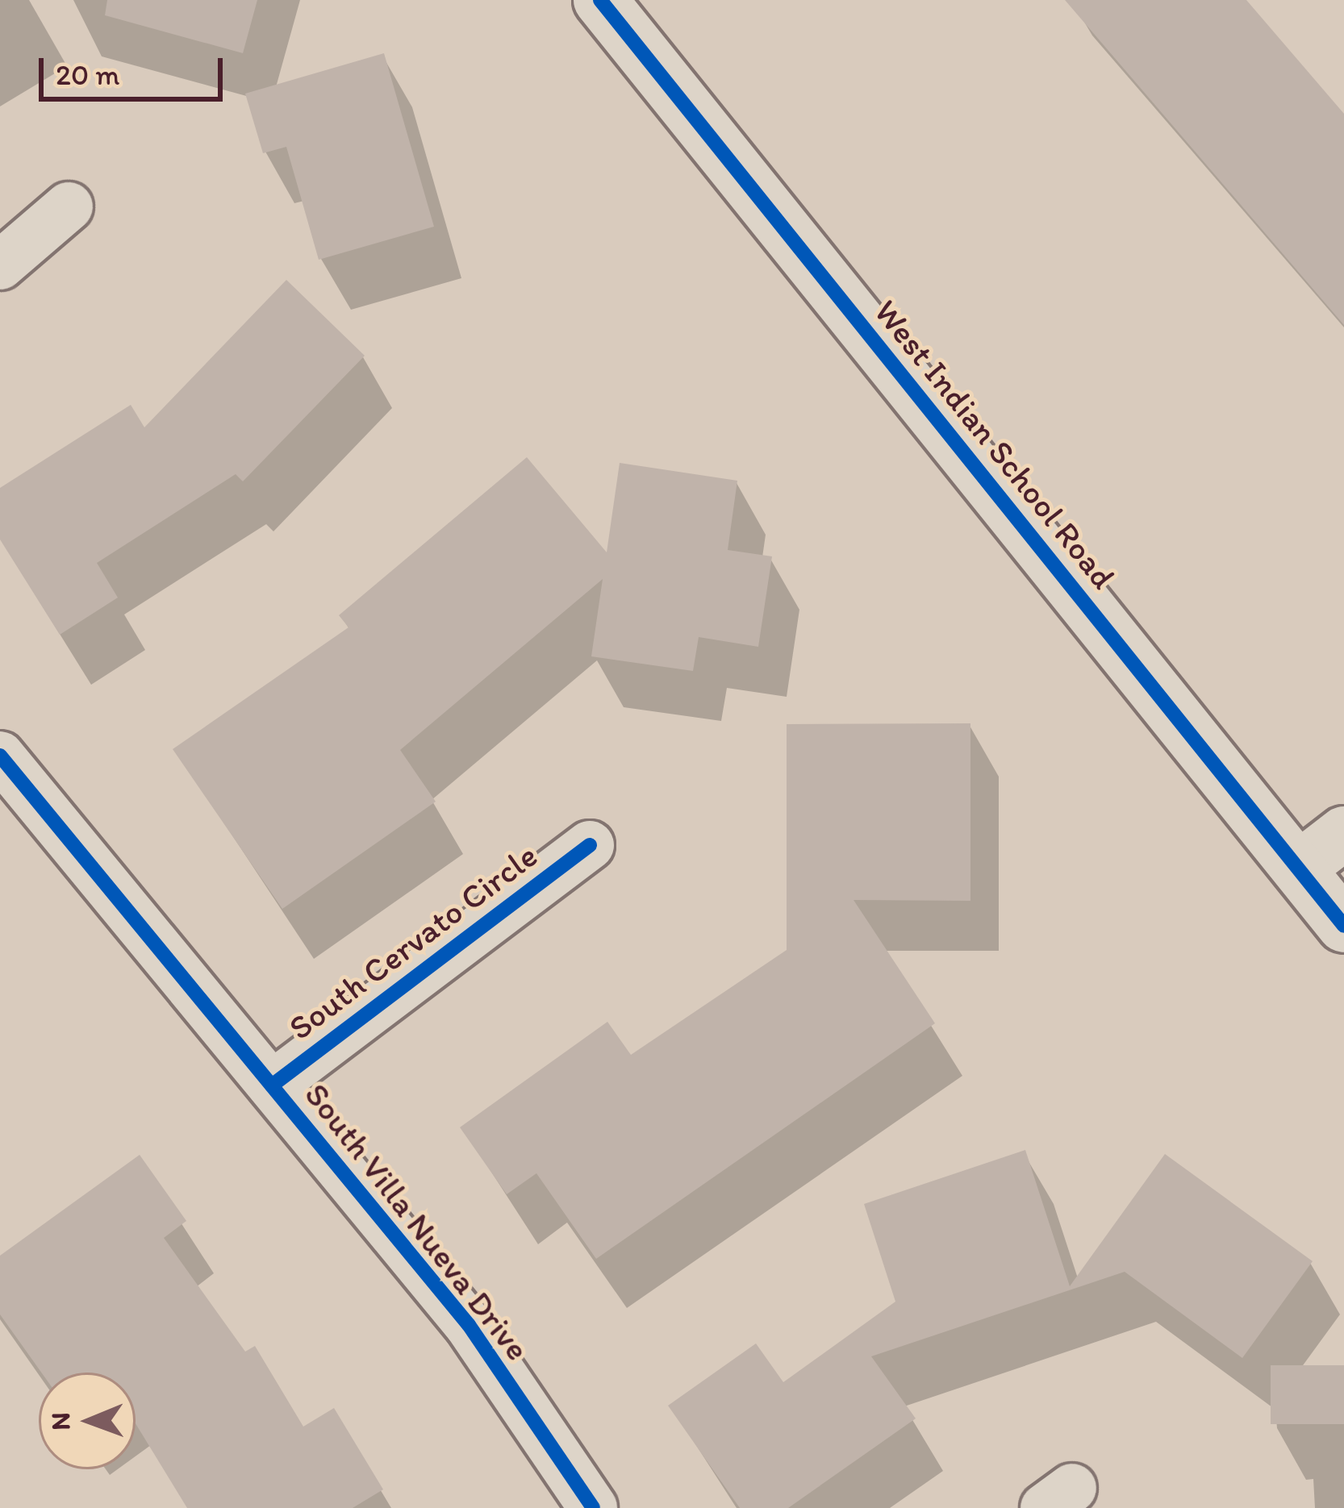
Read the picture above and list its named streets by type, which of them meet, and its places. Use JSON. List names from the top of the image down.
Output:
{
  "streets": {
    "main road": ["West Indian School Road"],
    "street": ["South Cervato Circle", "South Villa Nueva Drive"]
  },
  "crossings": [
    ["South Cervato Circle", "South Villa Nueva Drive"]
  ],
  "scale_bar": "20 m",
  "north": "left"
}
